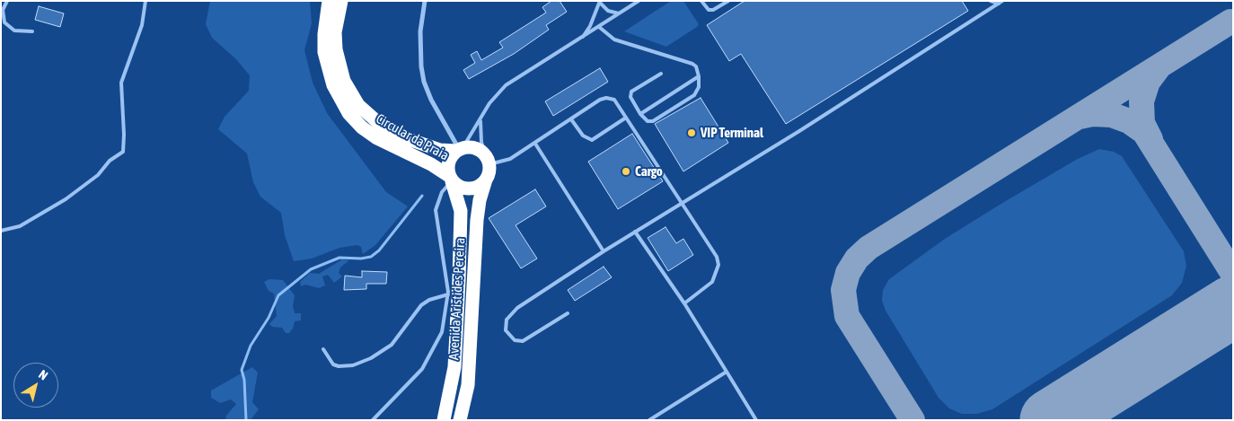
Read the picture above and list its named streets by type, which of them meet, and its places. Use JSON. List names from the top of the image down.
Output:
{
  "streets": {
    "highway": ["Circular da Praia", "Avenida Aristides Pereira"]
  },
  "crossings": [
    ["Circular da Praia", "Avenida Aristides Pereira"]
  ],
  "places": ["VIP Terminal", "Cargo"],
  "north": "top right"
}
